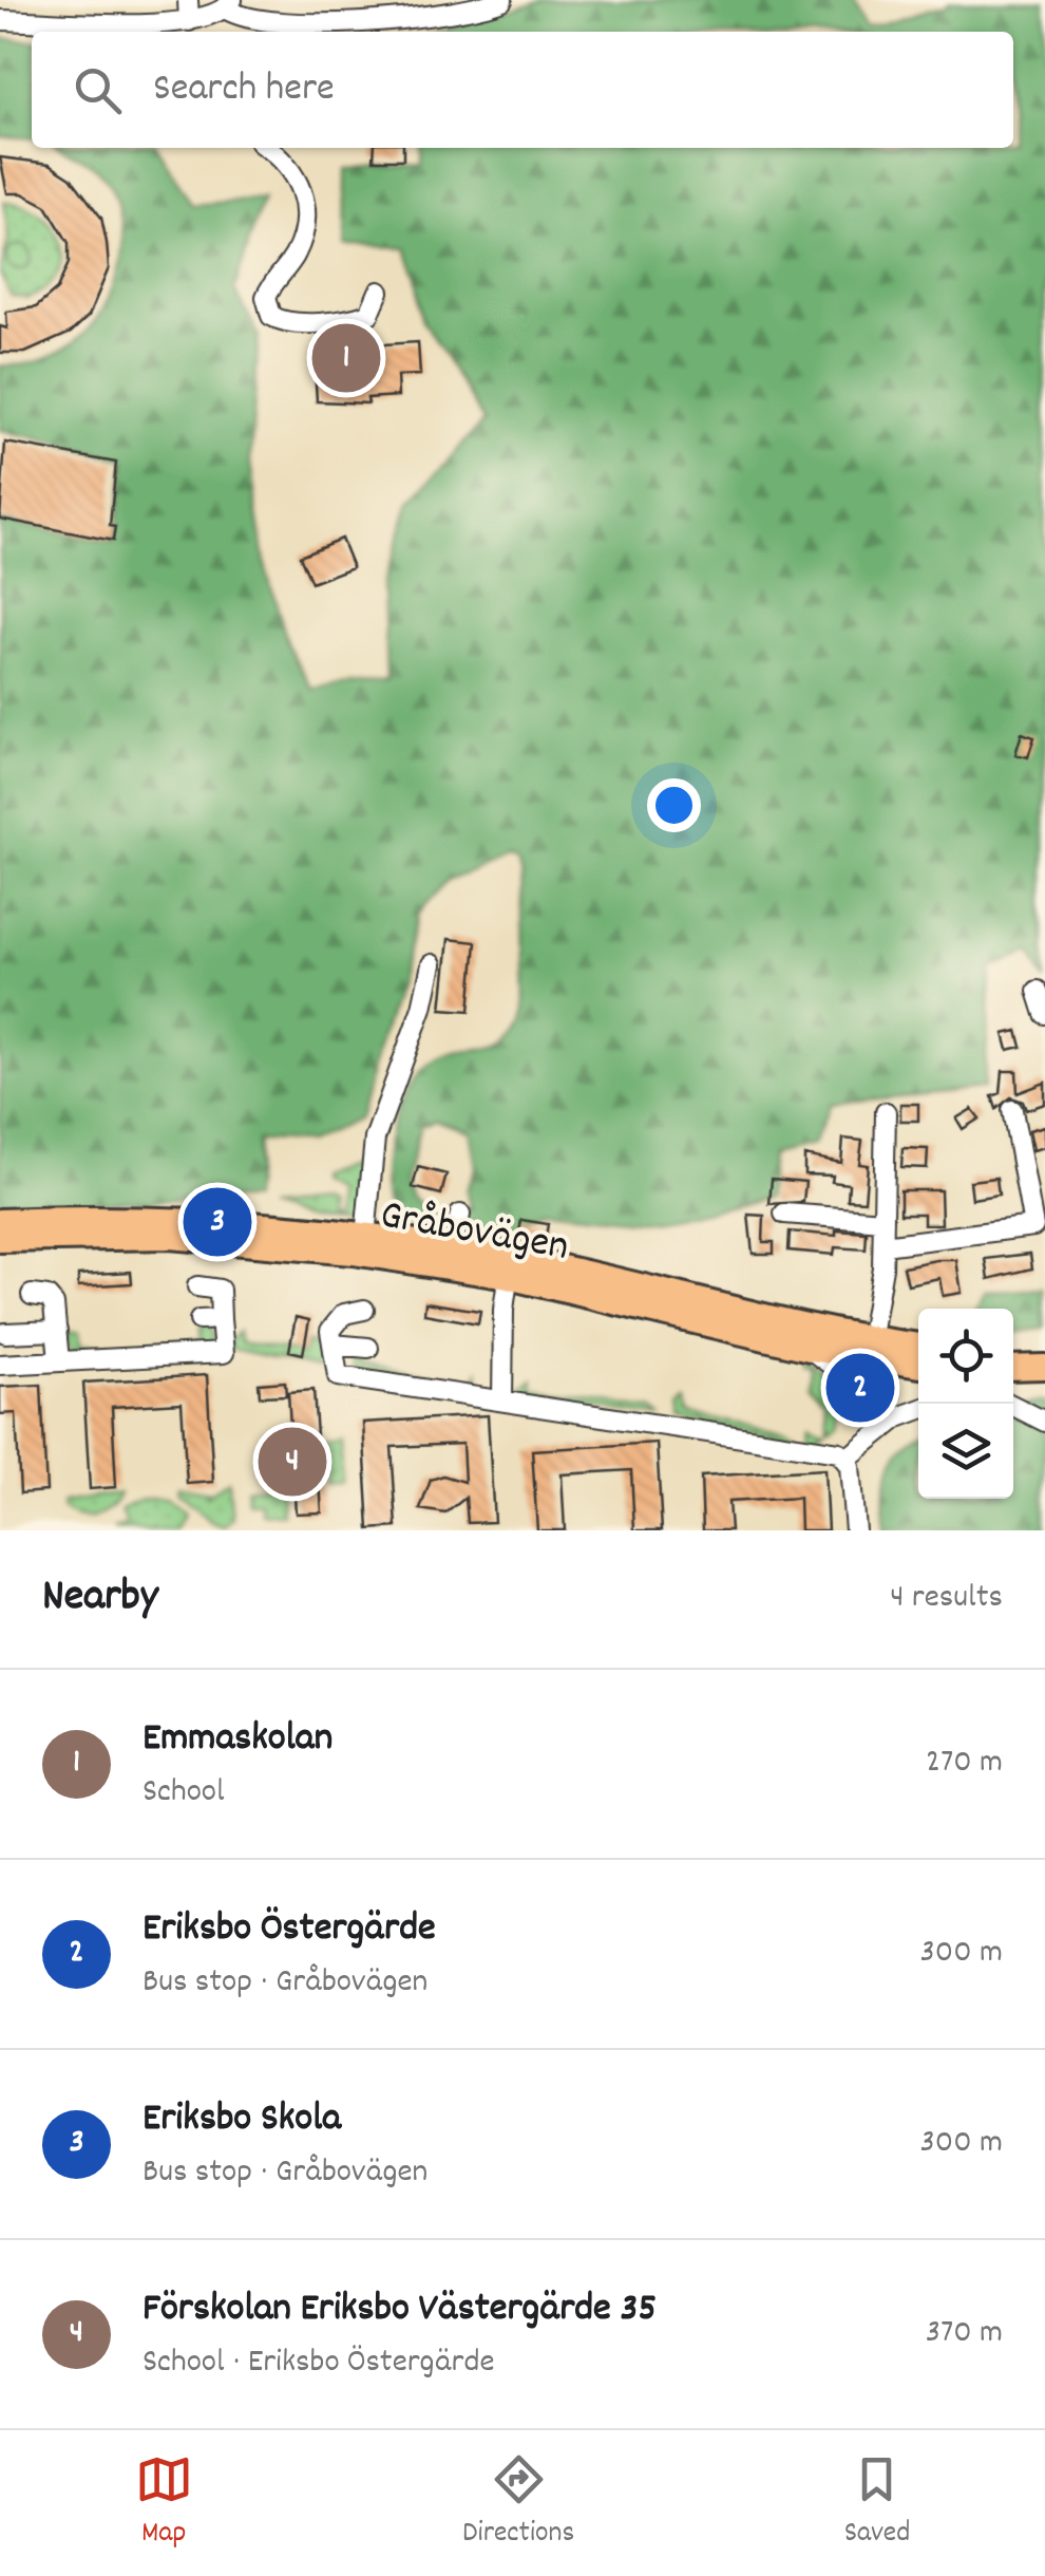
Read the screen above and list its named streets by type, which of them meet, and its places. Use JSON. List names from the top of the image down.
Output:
{
  "streets": {
    "main road": ["Gråbovägen"]
  },
  "page": {
    "search": "Search here",
    "pins": [
      "1",
      "3",
      "2",
      "4"
    ],
    "heading": ["Nearby", "4 results"],
    "list": [
      {
        "mark": "1",
        "name": "Emmaskolan",
        "note": "School",
        "value": "270 m"
      },
      {
        "mark": "2",
        "name": "Eriksbo Östergärde",
        "note": "Bus stop · Gråbovägen",
        "value": "300 m"
      },
      {
        "mark": "3",
        "name": "Eriksbo Skola",
        "note": "Bus stop · Gråbovägen",
        "value": "300 m"
      },
      {
        "mark": "4",
        "name": "Förskolan Eriksbo Västergärde 35",
        "note": "School · Eriksbo Östergärde",
        "value": "370 m"
      }
    ],
    "nav": ["Map", "Directions", "Saved"]
  }
}
